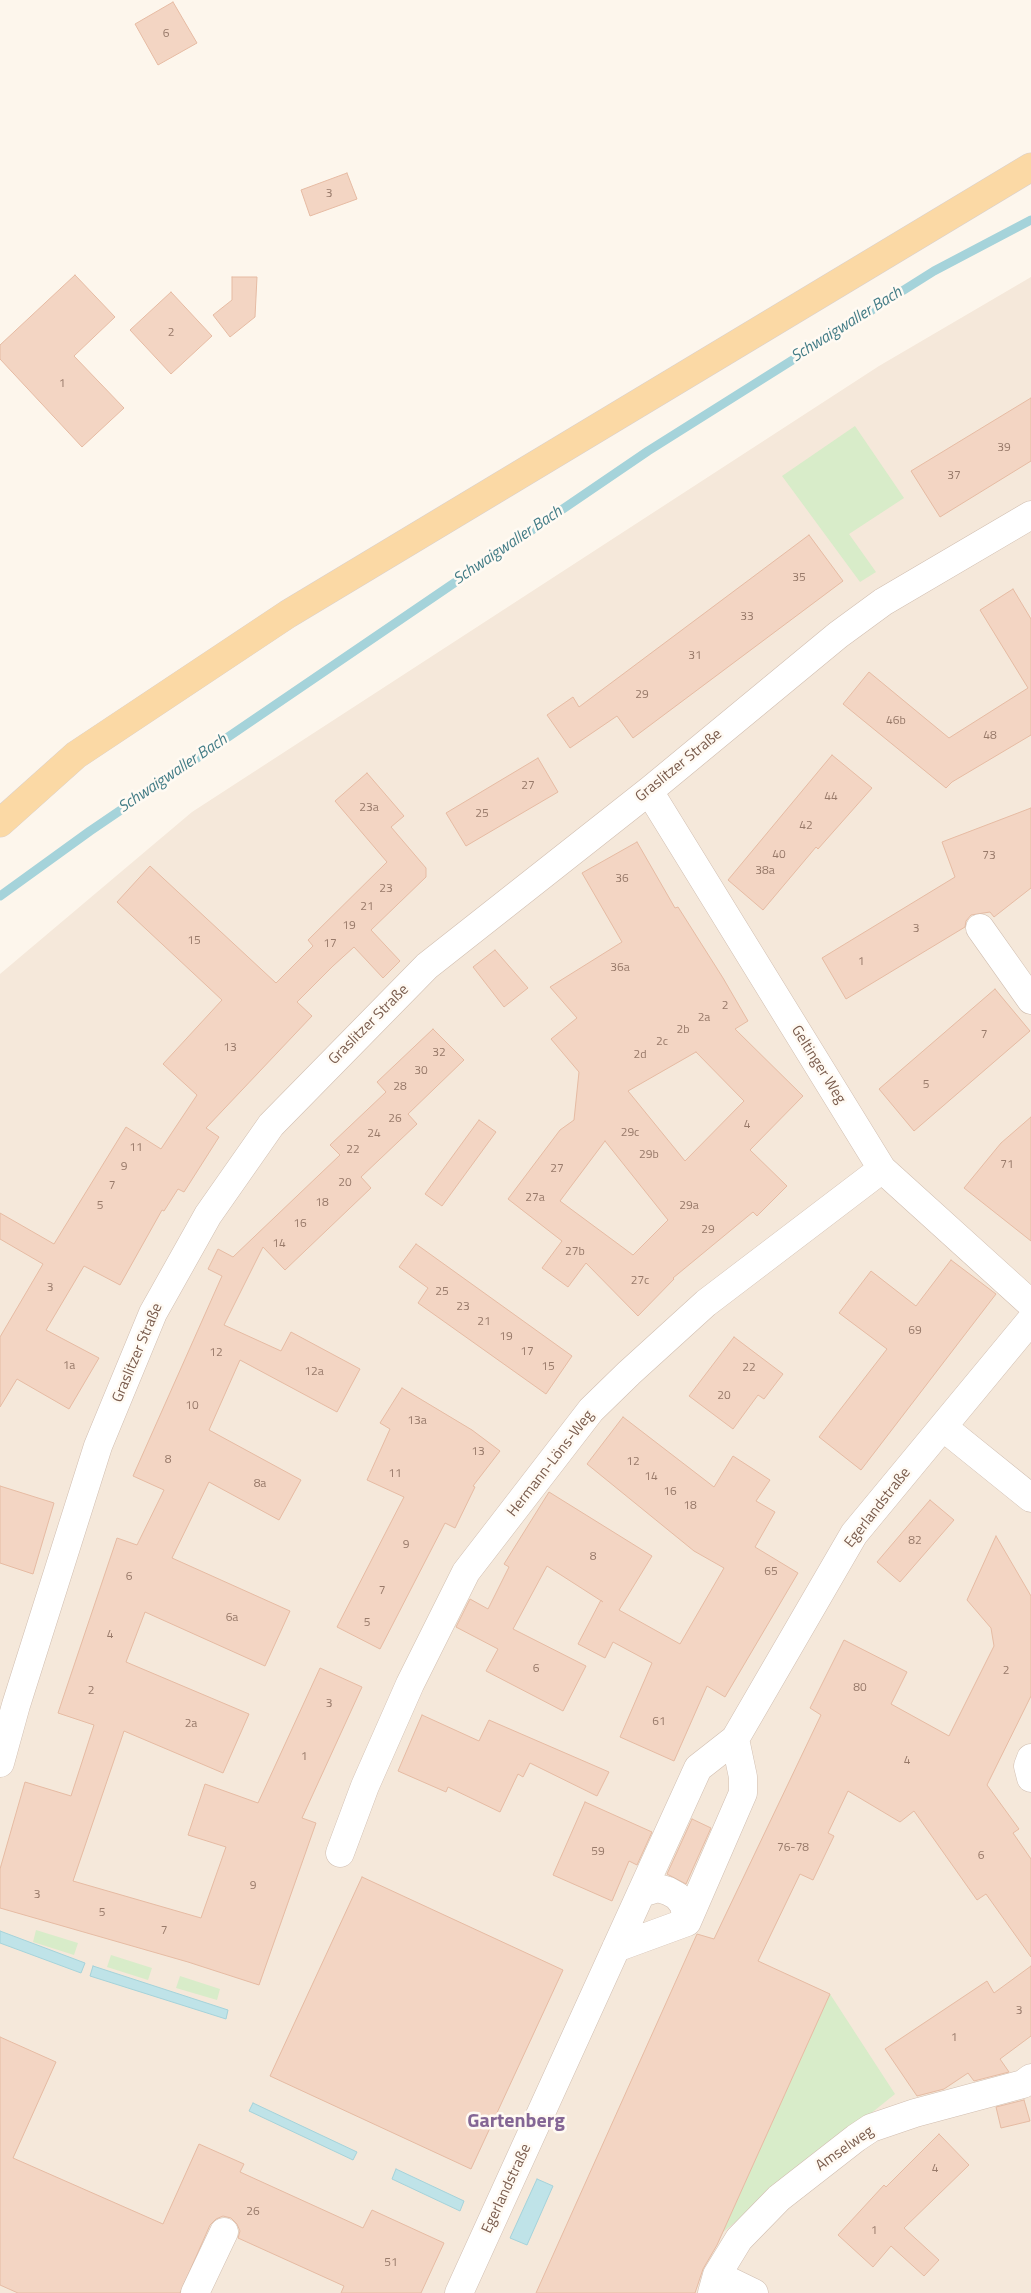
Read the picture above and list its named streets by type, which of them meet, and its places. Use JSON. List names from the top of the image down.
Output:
{
  "streets": {
    "street": [
      "Graslitzer Straße",
      "Geltinger Weg",
      "Hermann-Löns-Weg",
      "Egerlandstraße",
      "Amselweg"
    ]
  },
  "crossings": [
    ["Graslitzer Straße", "Geltinger Weg"],
    ["Geltinger Weg", "Hermann-Löns-Weg"]
  ],
  "districts": ["Gartenberg"],
  "water": ["Schwaigwaller Bach"],
  "house_numbers": [
    "6",
    "3",
    "2",
    "1",
    "39",
    "37",
    "35",
    "33",
    "31",
    "29",
    "46b",
    "48",
    "27",
    "44",
    "23a",
    "25",
    "42",
    "40",
    "73",
    "38a",
    "36",
    "23",
    "21",
    "19",
    "3",
    "15",
    "17",
    "1",
    "36a",
    "2",
    "2a",
    "2b",
    "7",
    "2c",
    "13",
    "32",
    "2d",
    "30",
    "5",
    "28",
    "26",
    "4",
    "29c",
    "24",
    "11",
    "22",
    "29b",
    "71",
    "9",
    "27",
    "20",
    "7",
    "27a",
    "18",
    "5",
    "29a",
    "16",
    "29",
    "14",
    "27b",
    "27c",
    "3",
    "25",
    "23",
    "21",
    "69",
    "19",
    "17",
    "12",
    "1a",
    "15",
    "22",
    "12a",
    "20",
    "10",
    "13a",
    "13",
    "8",
    "12",
    "11",
    "14",
    "8a",
    "16",
    "18",
    "82",
    "9",
    "8",
    "65",
    "6",
    "7",
    "6a",
    "5",
    "4",
    "6",
    "2",
    "80",
    "2",
    "3",
    "61",
    "2a",
    "1",
    "4",
    "76-78",
    "59",
    "6",
    "9",
    "3",
    "5",
    "7",
    "3",
    "1",
    "4",
    "26",
    "1",
    "51"
  ]
}
